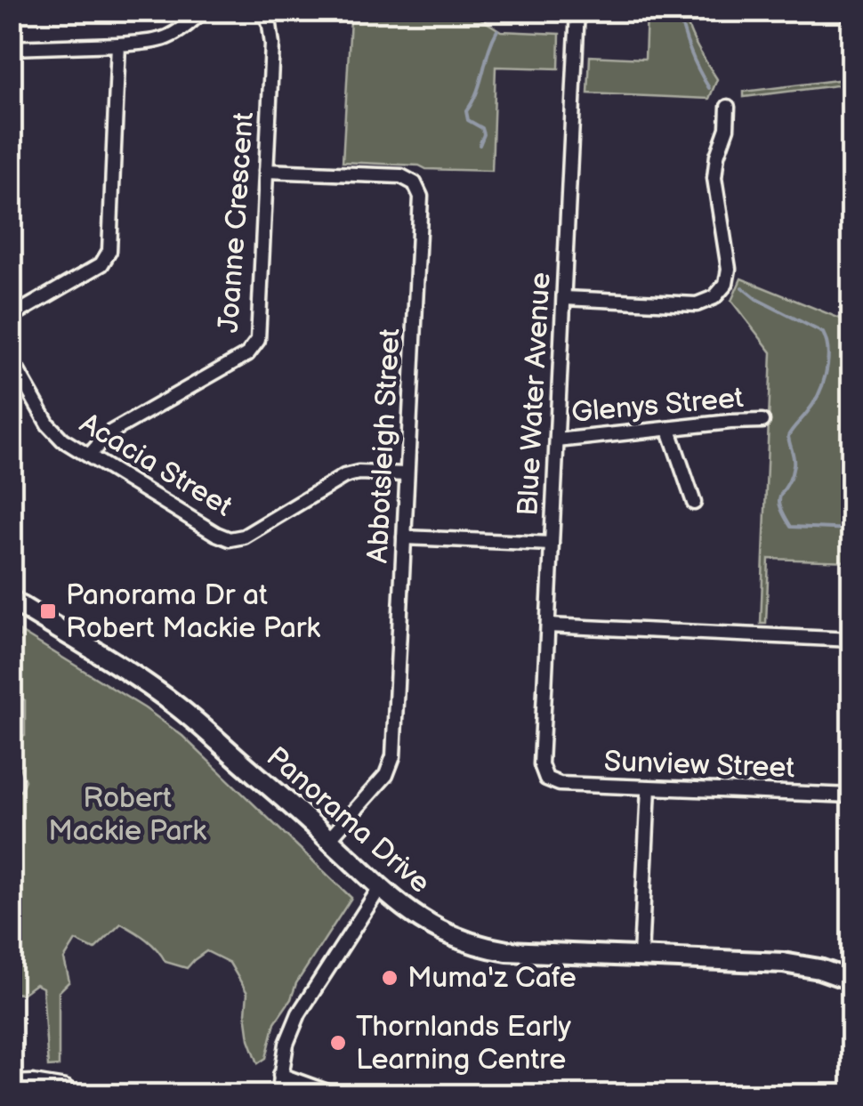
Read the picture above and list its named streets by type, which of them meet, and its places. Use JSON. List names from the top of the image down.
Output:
{
  "streets": {
    "street": [
      "Joanne Crescent",
      "Blue Water Avenue",
      "Glenys Street",
      "Abbotsleigh Street",
      "Acacia Street",
      "Sunview Street",
      "Panorama Drive"
    ]
  },
  "crossings": [
    ["Joanne Crescent", "Abbotsleigh Street"],
    ["Joanne Crescent", "Acacia Street"],
    ["Blue Water Avenue", "Glenys Street"],
    ["Blue Water Avenue", "Sunview Street"],
    ["Abbotsleigh Street", "Acacia Street"],
    ["Abbotsleigh Street", "Panorama Drive"]
  ],
  "parks": ["Robert Mackie Park"],
  "places": {
    "transit": ["Panorama Dr at Robert Mackie Park"],
    "other": ["Muma'z Cafe", "Thornlands Early Learning Centre"]
  }
}
